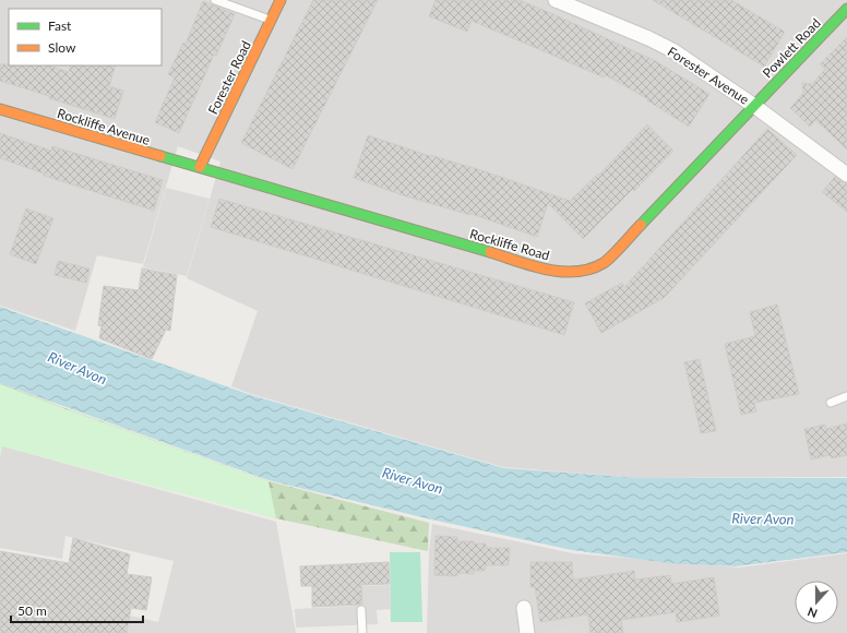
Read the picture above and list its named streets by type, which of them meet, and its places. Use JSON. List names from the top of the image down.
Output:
{
  "streets": {
    "street": [
      "Powlett Road",
      "Forester Avenue",
      "Forester Road",
      "Rockliffe Avenue",
      "Rockliffe Road"
    ]
  },
  "crossings": [
    ["Powlett Road", "Forester Avenue"],
    ["Powlett Road", "Rockliffe Road"],
    ["Forester Avenue", "Rockliffe Road"],
    ["Forester Road", "Rockliffe Avenue"],
    ["Forester Road", "Rockliffe Road"],
    ["Rockliffe Avenue", "Rockliffe Road"]
  ],
  "water": ["River Avon"],
  "legend": ["Fast", "Slow"],
  "scale_bar": "50 m",
  "north": "bottom"
}
